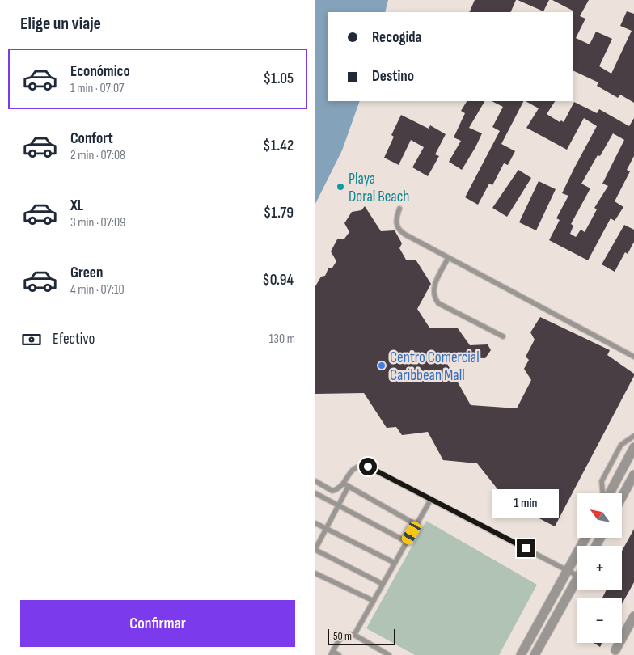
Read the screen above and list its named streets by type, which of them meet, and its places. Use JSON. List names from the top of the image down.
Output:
{
  "places": ["Playa Doral Beach", "Centro Comercial Caribbean Mall"],
  "scale_bar": "50 m",
  "north": "top left",
  "page": {
    "heading": "Elige un viaje",
    "banner": ["Recogida", "Destino"],
    "list": [
      {
        "name": "Económico",
        "note": "1 min · 07:07",
        "value": "$1.05"
      },
      {
        "name": "Confort",
        "note": "2 min · 07:08",
        "value": "$1.42"
      },
      {
        "name": "XL",
        "note": "3 min · 07:09",
        "value": "$1.79"
      },
      {
        "name": "Green",
        "note": "4 min · 07:10",
        "value": "$0.94"
      }
    ],
    "pay": ["Efectivo", "130 m"],
    "bubble": "1 min",
    "map_buttons": ["+", "−"],
    "buttons": "Confirmar",
    "scale": "50 m"
  }
}
